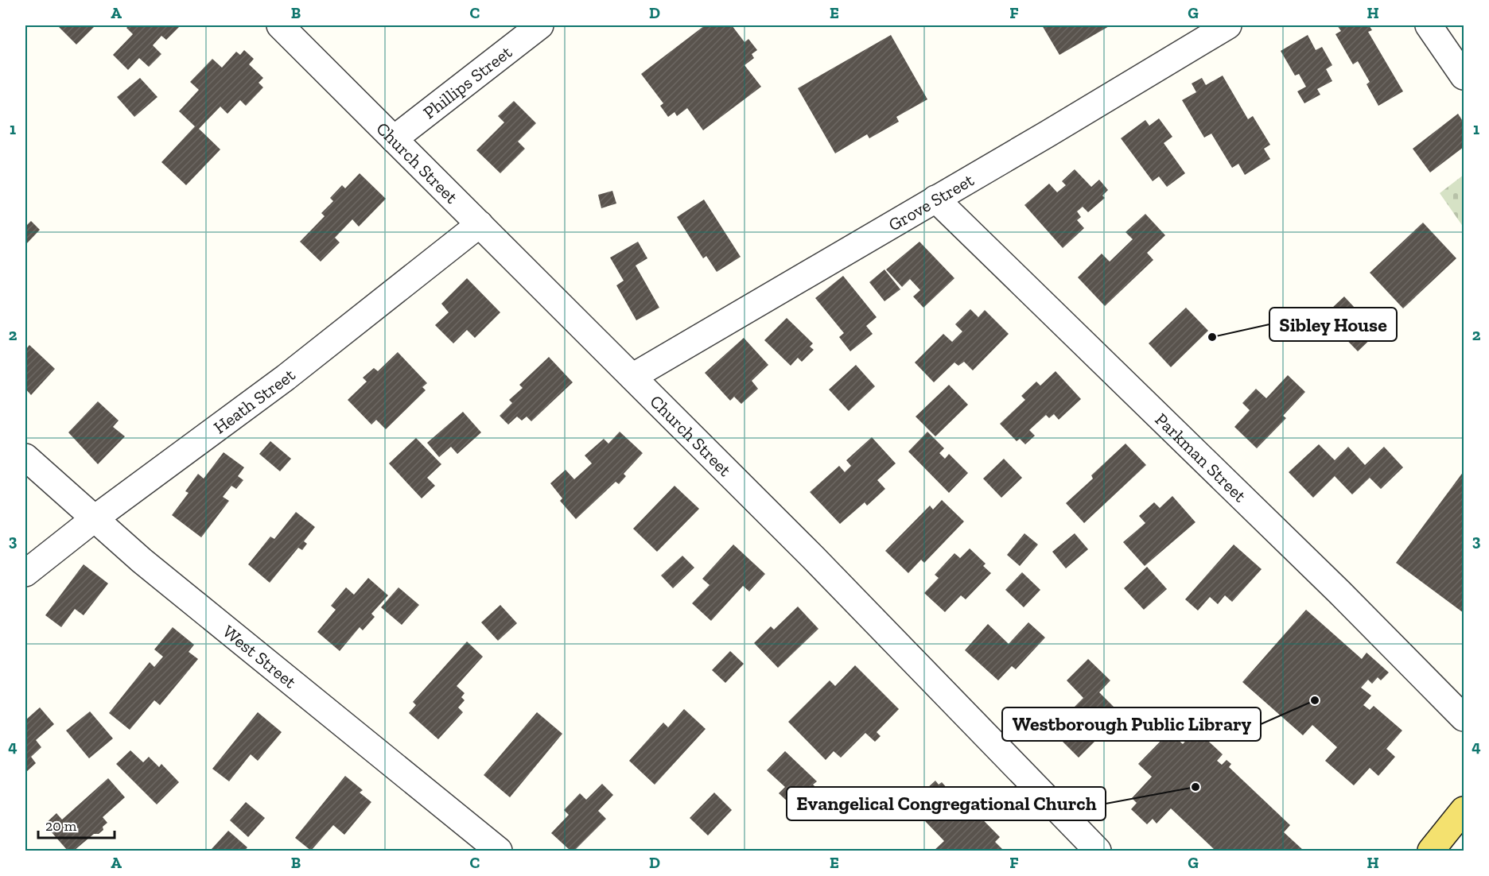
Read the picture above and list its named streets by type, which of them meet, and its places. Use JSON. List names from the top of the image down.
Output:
{
  "streets": {
    "street": [
      "Phillips Street",
      "Church Street",
      "Grove Street",
      "Heath Street",
      "Parkman Street",
      "West Street"
    ]
  },
  "crossings": [
    ["Phillips Street", "Church Street"],
    ["Church Street", "Grove Street"],
    ["Church Street", "Heath Street"],
    ["Grove Street", "Parkman Street"],
    ["Heath Street", "West Street"]
  ],
  "places": ["Sibley House", "Westborough Public Library", "Evangelical Congregational Church"],
  "scale_bar": "20 m",
  "grid": {
    "columns": [
      "A",
      "B",
      "C",
      "D",
      "E",
      "F",
      "G",
      "H"
    ],
    "rows": [
      "1",
      "2",
      "3",
      "4"
    ]
  }
}
